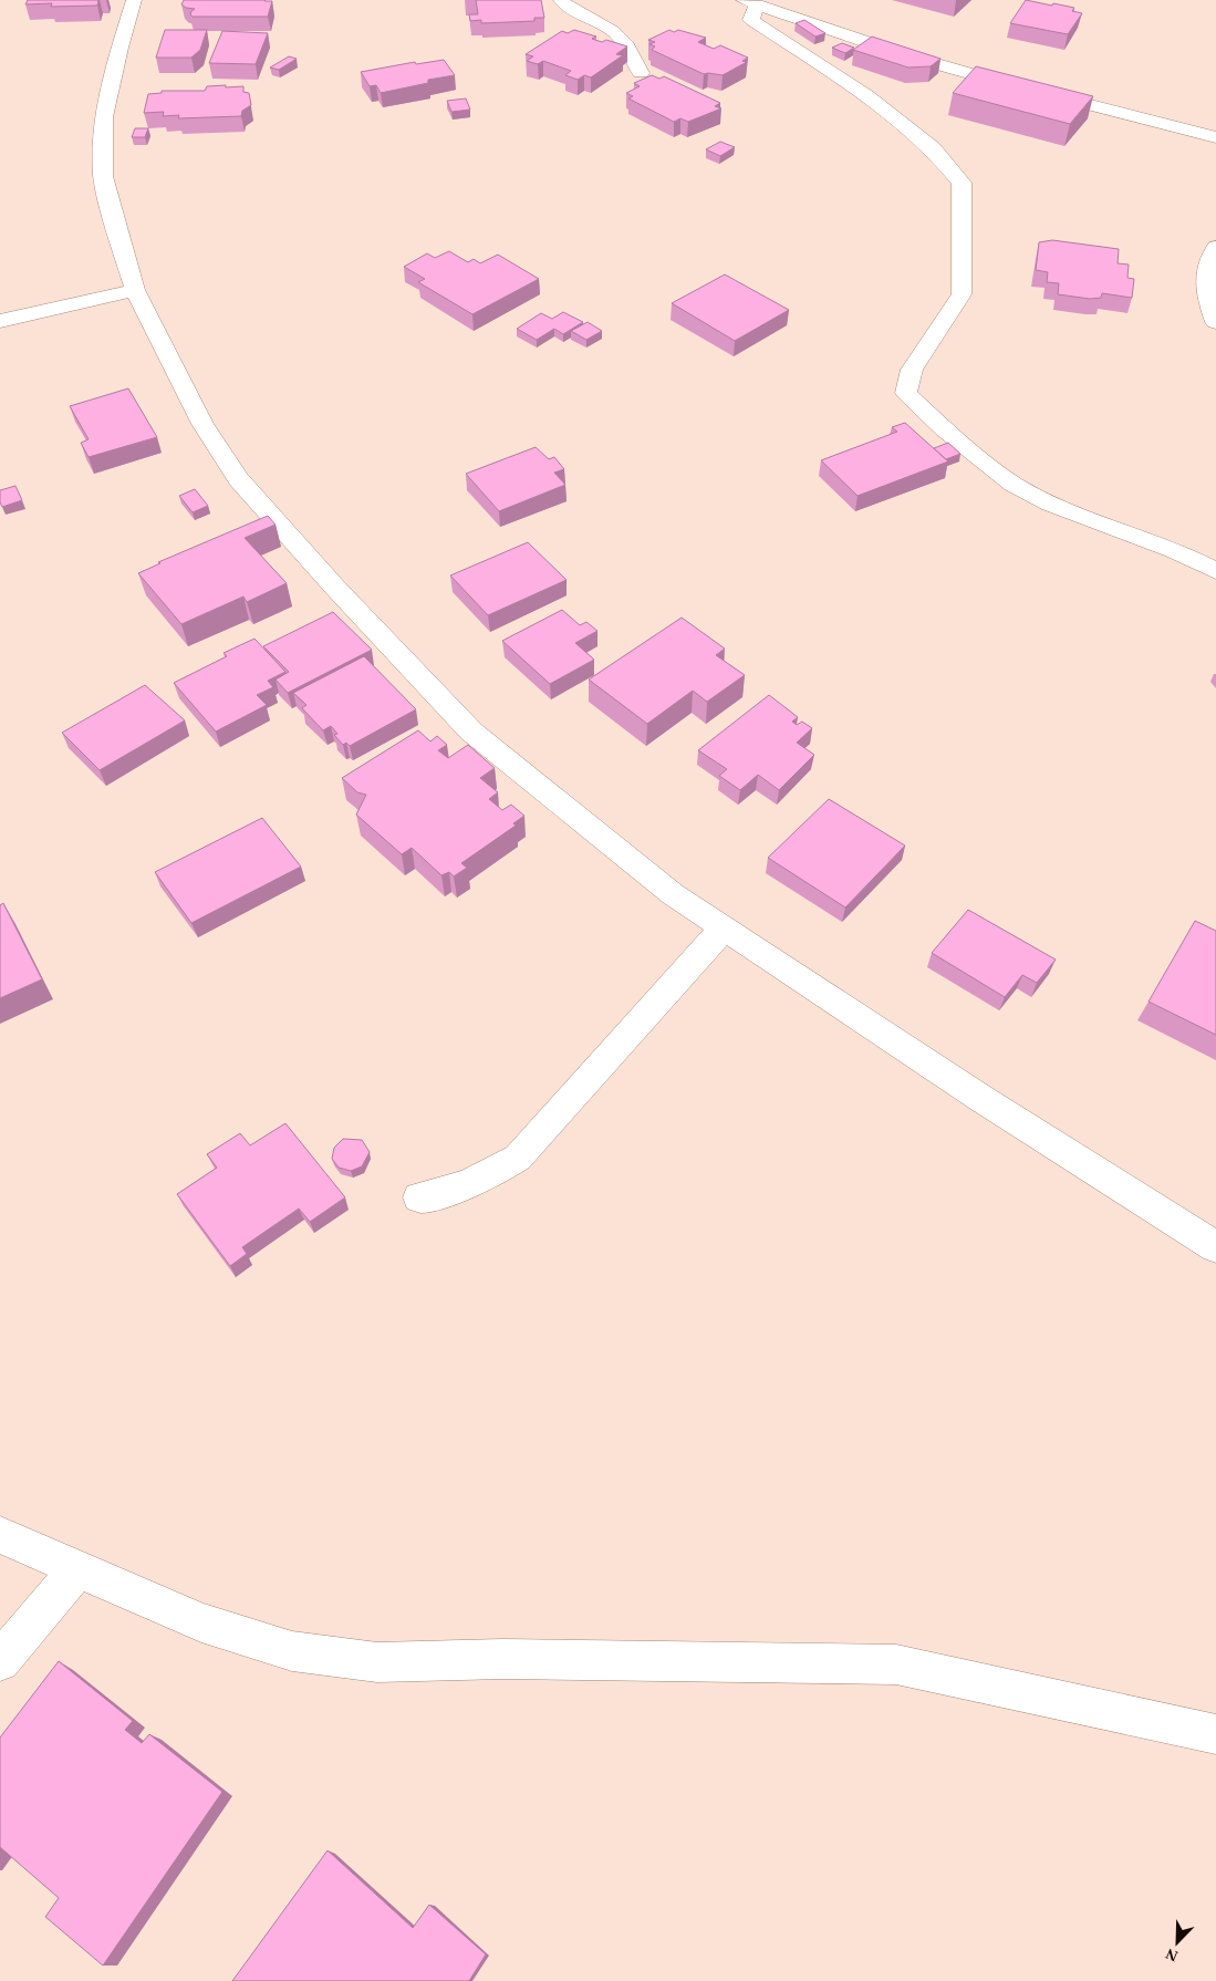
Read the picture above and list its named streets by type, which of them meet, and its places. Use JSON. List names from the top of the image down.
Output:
{
  "north": "bottom left"
}
